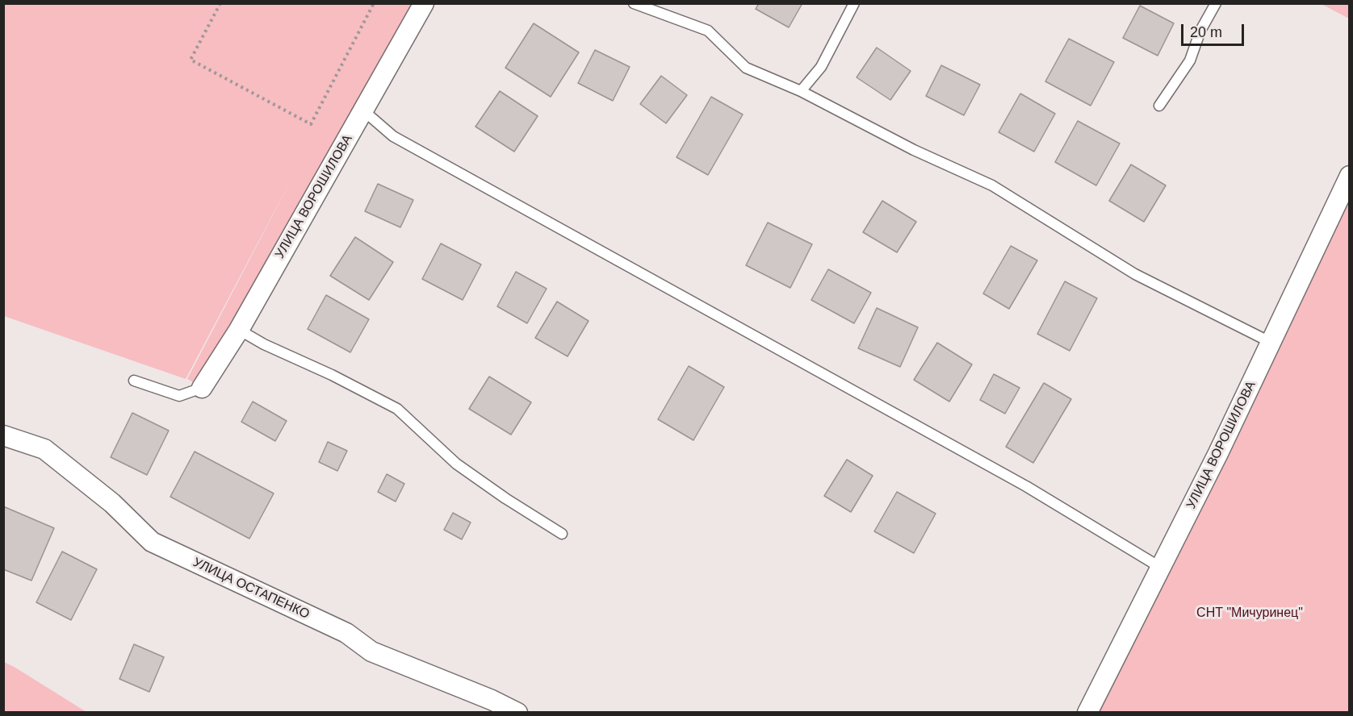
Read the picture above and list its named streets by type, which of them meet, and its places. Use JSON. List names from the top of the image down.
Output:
{
  "streets": {
    "street": ["УЛИЦА ВОРОШИЛОВА", "УЛИЦА ОСТАПЕНКО"]
  },
  "parks": ["СНТ \"Мичуринец\""],
  "scale_bar": "20 m"
}
